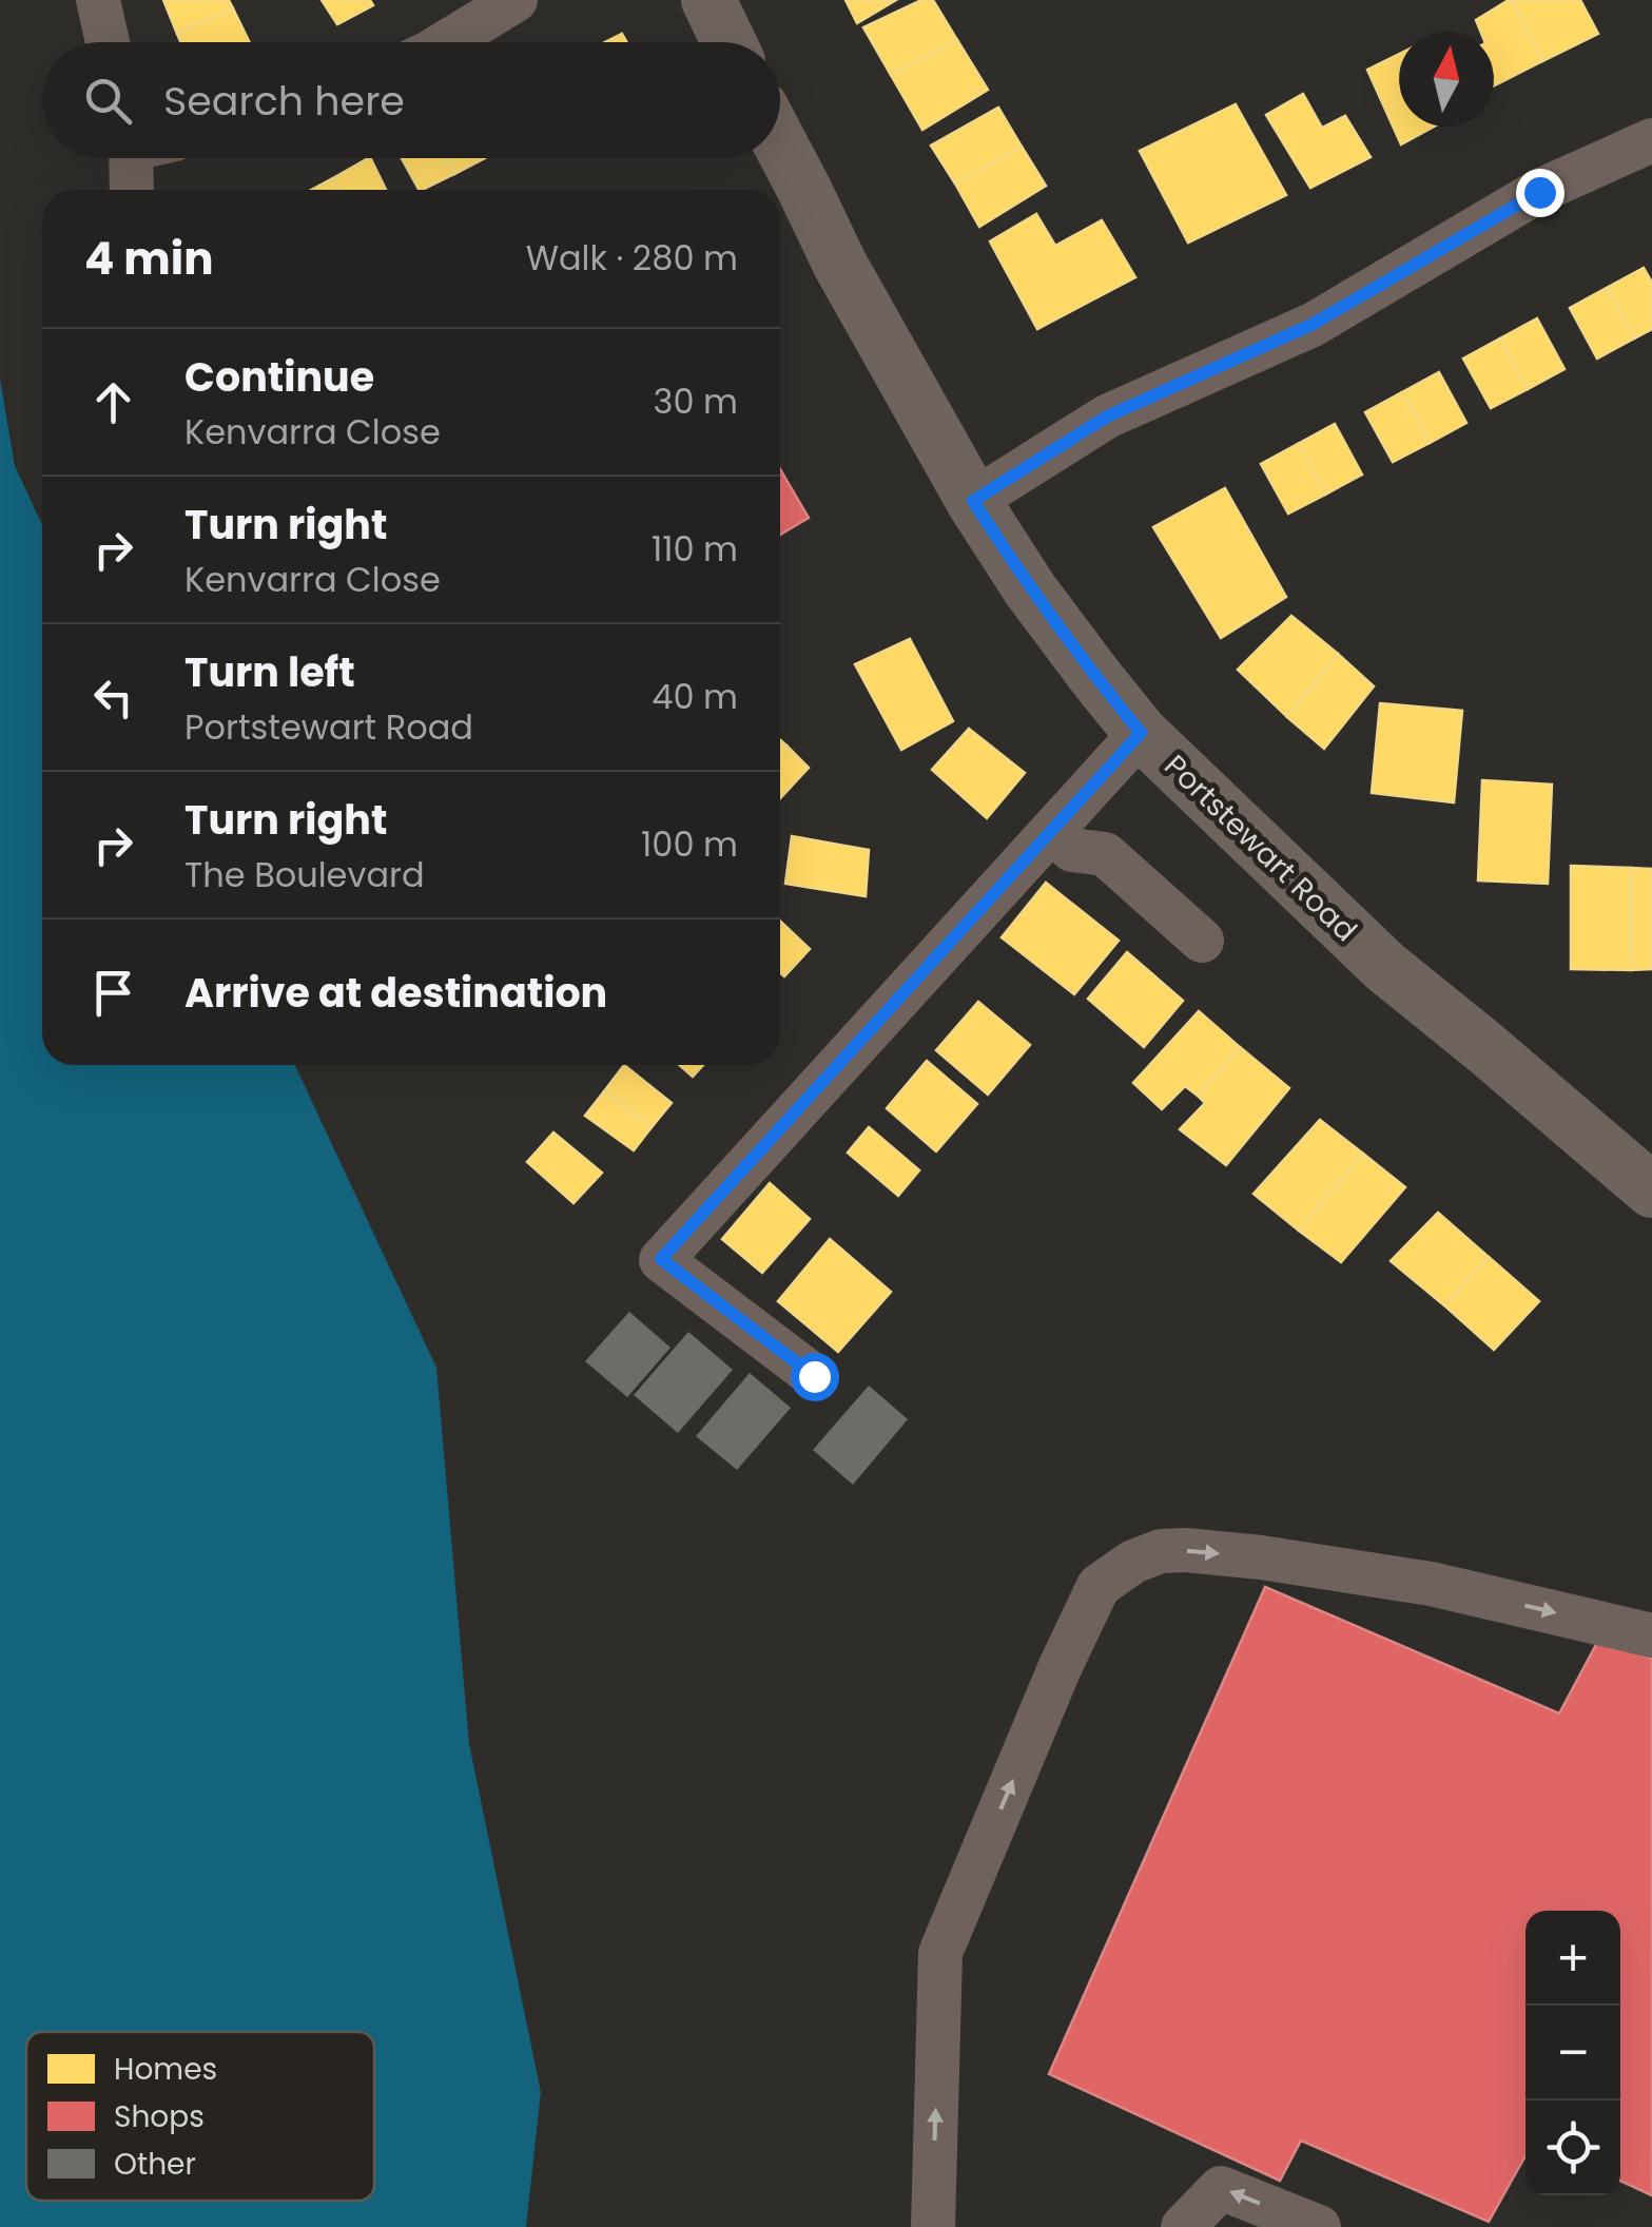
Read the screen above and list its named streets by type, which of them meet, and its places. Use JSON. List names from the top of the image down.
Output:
{
  "streets": {
    "main road": ["Portstewart Road"]
  },
  "legend": ["Homes", "Shops", "Other"],
  "north": "top",
  "page": {
    "search": "Search here",
    "heading": ["4 min", "Walk · 280 m"],
    "list": [
      ["Continue", "Kenvarra Close", "30 m"],
      ["Turn right", "Kenvarra Close", "110 m"],
      ["Turn left", "Portstewart Road", "40 m"],
      ["Turn right", "The Boulevard", "100 m"],
      "Arrive at destination"
    ],
    "map_buttons": ["+", "−"]
  }
}
